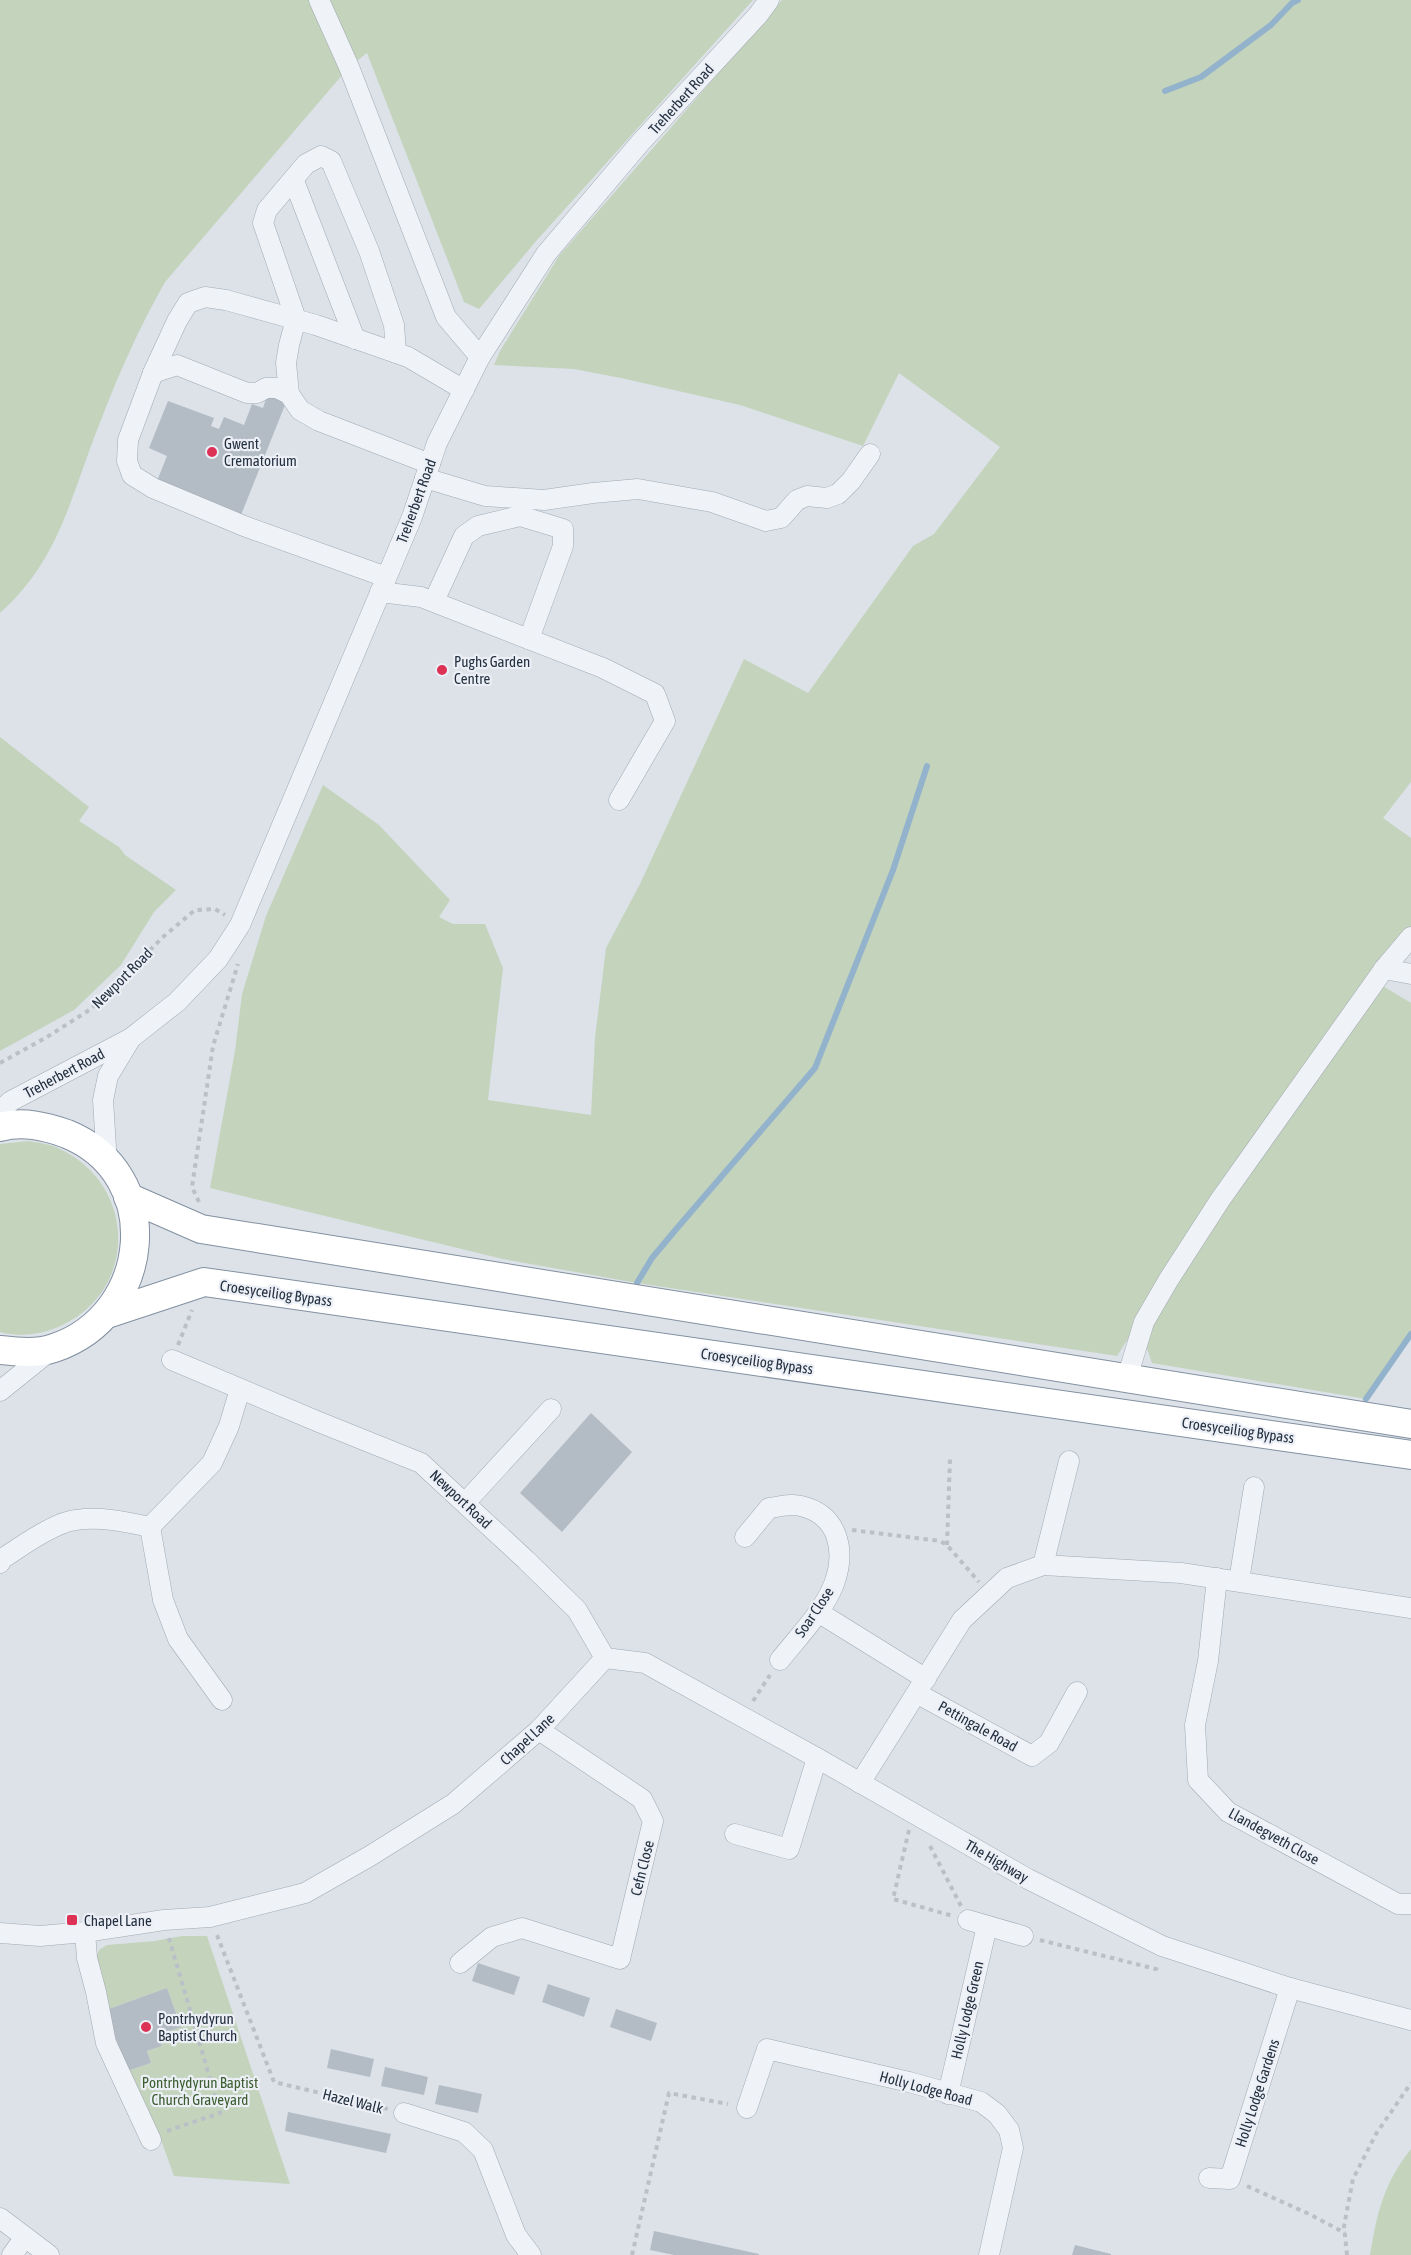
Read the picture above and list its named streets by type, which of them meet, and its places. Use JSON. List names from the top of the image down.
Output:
{
  "streets": {
    "highway": ["Croesyceiliog Bypass"],
    "street": [
      "Treherbert Road",
      "Newport Road",
      "Soar Close",
      "Pettingale Road",
      "Chapel Lane",
      "Llandegveth Close",
      "The Highway",
      "Cefn Close",
      "Holly Lodge Green",
      "Holly Lodge Road",
      "Holly Lodge Gardens",
      "Hazel Walk"
    ]
  },
  "crossings": [
    ["Treherbert Road", "Newport Road"],
    ["Newport Road", "Chapel Lane"],
    ["Newport Road", "The Highway"],
    ["Soar Close", "Pettingale Road"],
    ["Chapel Lane", "The Highway"],
    ["Chapel Lane", "Cefn Close"],
    ["Chapel Lane", "Hazel Walk"],
    ["The Highway", "Holly Lodge Gardens"],
    ["Holly Lodge Green", "Holly Lodge Road"]
  ],
  "parks": ["Pontrhydyrun Baptist Church Graveyard"],
  "places": {
    "other": ["Gwent Crematorium", "Pughs Garden Centre", "Pontrhydyrun Baptist Church"],
    "transit": ["Chapel Lane"]
  }
}
